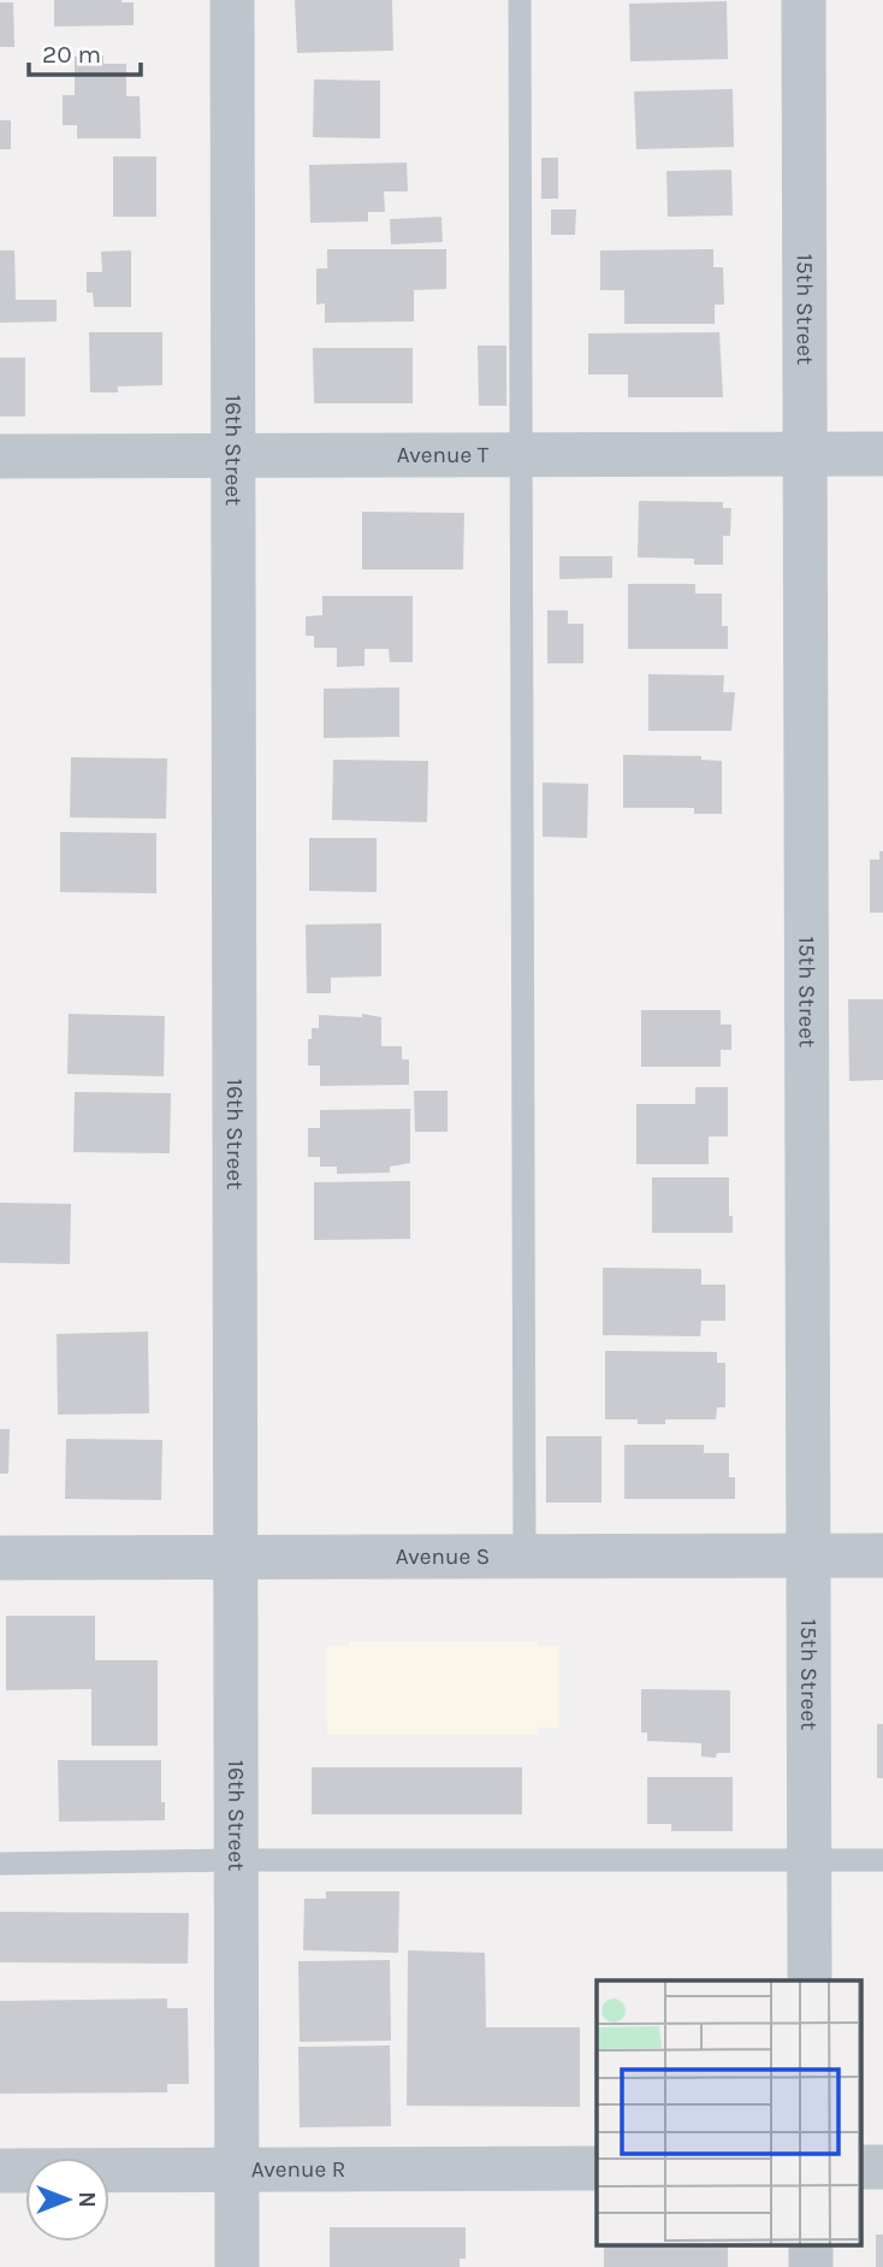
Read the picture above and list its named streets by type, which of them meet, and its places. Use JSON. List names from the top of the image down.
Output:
{
  "streets": {
    "street": [
      "15th Street",
      "16th Street",
      "Avenue T",
      "Avenue S",
      "Avenue R"
    ]
  },
  "crossings": [
    ["15th Street", "Avenue T"],
    ["15th Street", "Avenue S"],
    ["16th Street", "Avenue T"],
    ["16th Street", "Avenue S"],
    ["16th Street", "Avenue R"]
  ],
  "scale_bar": "20 m",
  "north": "right"
}
